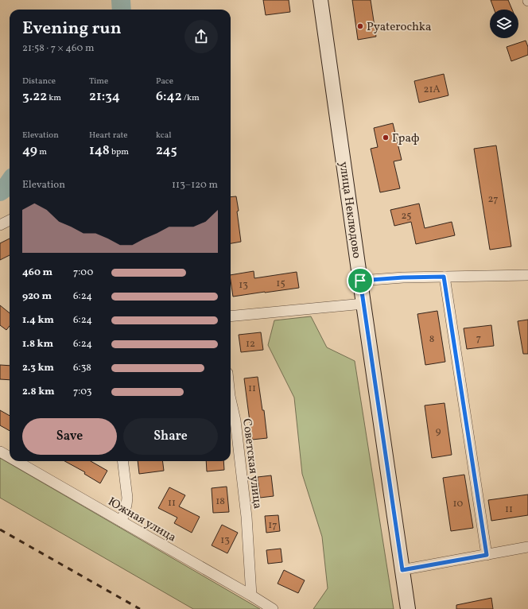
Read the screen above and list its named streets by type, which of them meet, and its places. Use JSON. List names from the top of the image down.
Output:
{
  "streets": {
    "main road": ["улица Неклюдово"],
    "street": ["Советская улица", "Южная улица"]
  },
  "crossings": [
    ["Советская улица", "Южная улица"]
  ],
  "places": ["Pyaterochka", "Граф"],
  "house_numbers": [
    "21А",
    "27",
    "25",
    "15",
    "13",
    "7",
    "8",
    "12",
    "11",
    "9",
    "18",
    "11",
    "10",
    "11",
    "17",
    "13"
  ],
  "page": {
    "heading": ["Evening run", "21:58 · 7 × 460 m"],
    "stats": [
      ["Distance", "3.22 km"],
      ["Time", "21:34"],
      ["Pace", "6:42 /km"],
      ["Elevation", "49 m"],
      ["Heart rate", "148 bpm"],
      ["kcal", "245"]
    ],
    "chart": ["Elevation", "113–120 m"],
    "list": [
      {
        "name": "460 m",
        "note": "7:00"
      },
      {
        "name": "920 m",
        "note": "6:24"
      },
      {
        "name": "1.4 km",
        "note": "6:24"
      },
      {
        "name": "1.8 km",
        "note": "6:24"
      },
      {
        "name": "2.3 km",
        "note": "6:38"
      },
      {
        "name": "2.8 km",
        "note": "7:03"
      }
    ],
    "buttons": ["Save", "Share"]
  }
}
